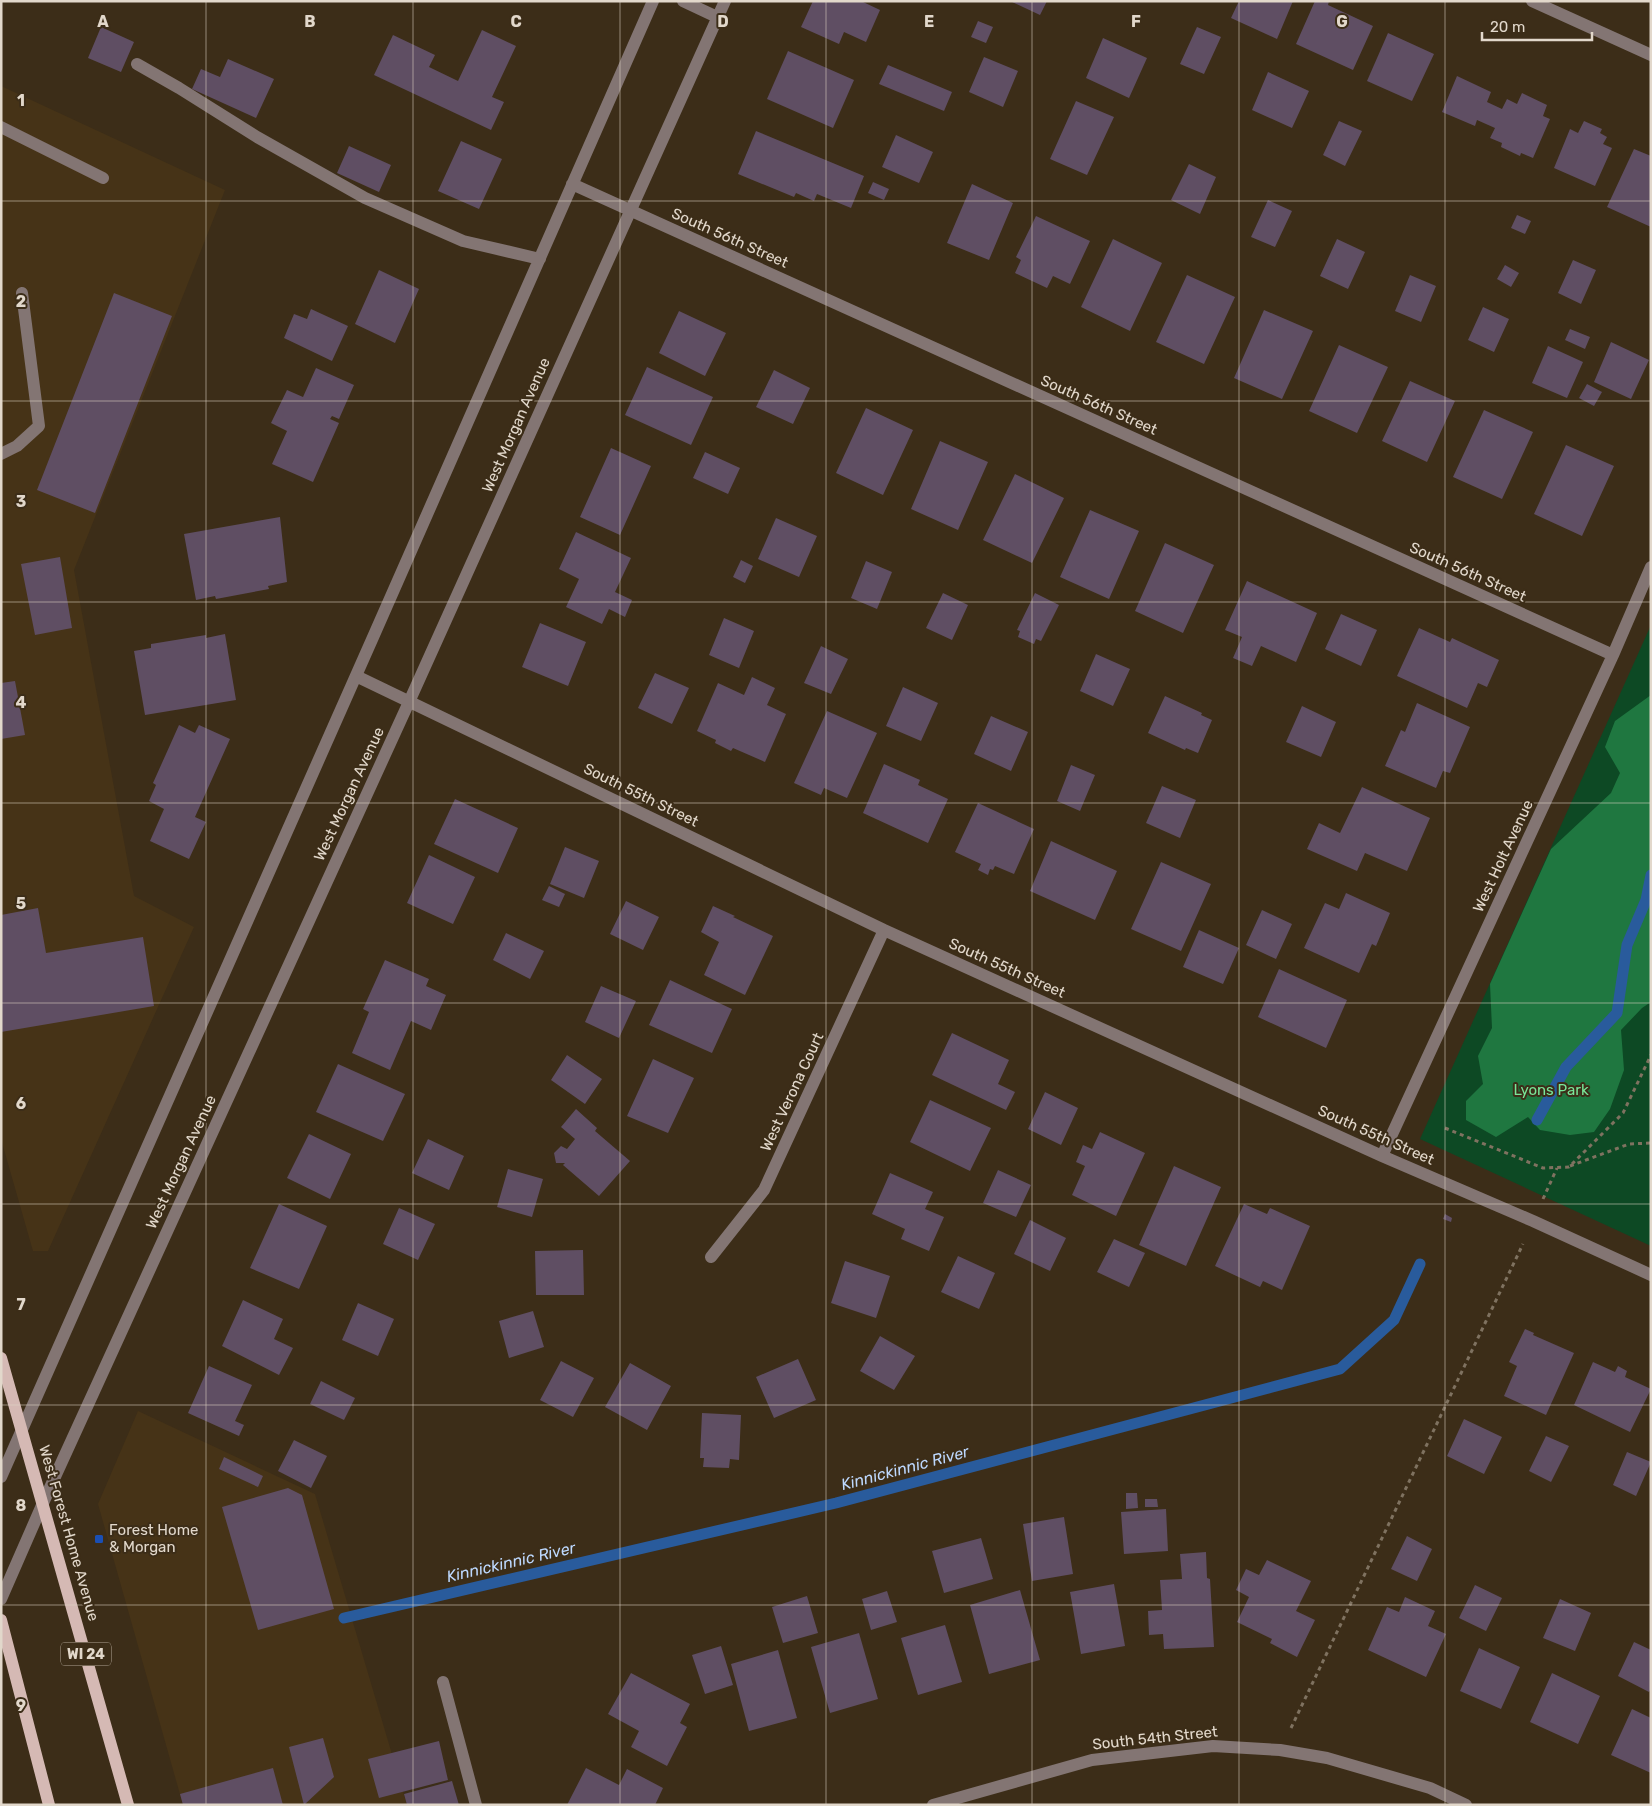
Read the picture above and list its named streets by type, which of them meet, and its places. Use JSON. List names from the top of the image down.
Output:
{
  "streets": {
    "main road": ["West Forest Home Avenue", "WI 24"],
    "street": [
      "South 56th Street",
      "West Morgan Avenue",
      "South 55th Street",
      "West Holt Avenue",
      "West Verona Court",
      "South 54th Street"
    ]
  },
  "crossings": [
    ["South 56th Street", "West Morgan Avenue"],
    ["South 56th Street", "West Holt Avenue"],
    ["West Morgan Avenue", "South 55th Street"],
    ["West Morgan Avenue", "West Forest Home Avenue"],
    ["South 55th Street", "West Holt Avenue"],
    ["South 55th Street", "West Verona Court"]
  ],
  "water": ["Kinnickinnic River"],
  "parks": ["Lyons Park"],
  "places": {
    "transit": ["Forest Home & Morgan"]
  },
  "scale_bar": "20 m",
  "grid": {
    "columns": [
      "A",
      "B",
      "C",
      "D",
      "E",
      "F",
      "G"
    ],
    "rows": [
      "1",
      "2",
      "3",
      "4",
      "5",
      "6",
      "7",
      "8",
      "9"
    ]
  }
}
